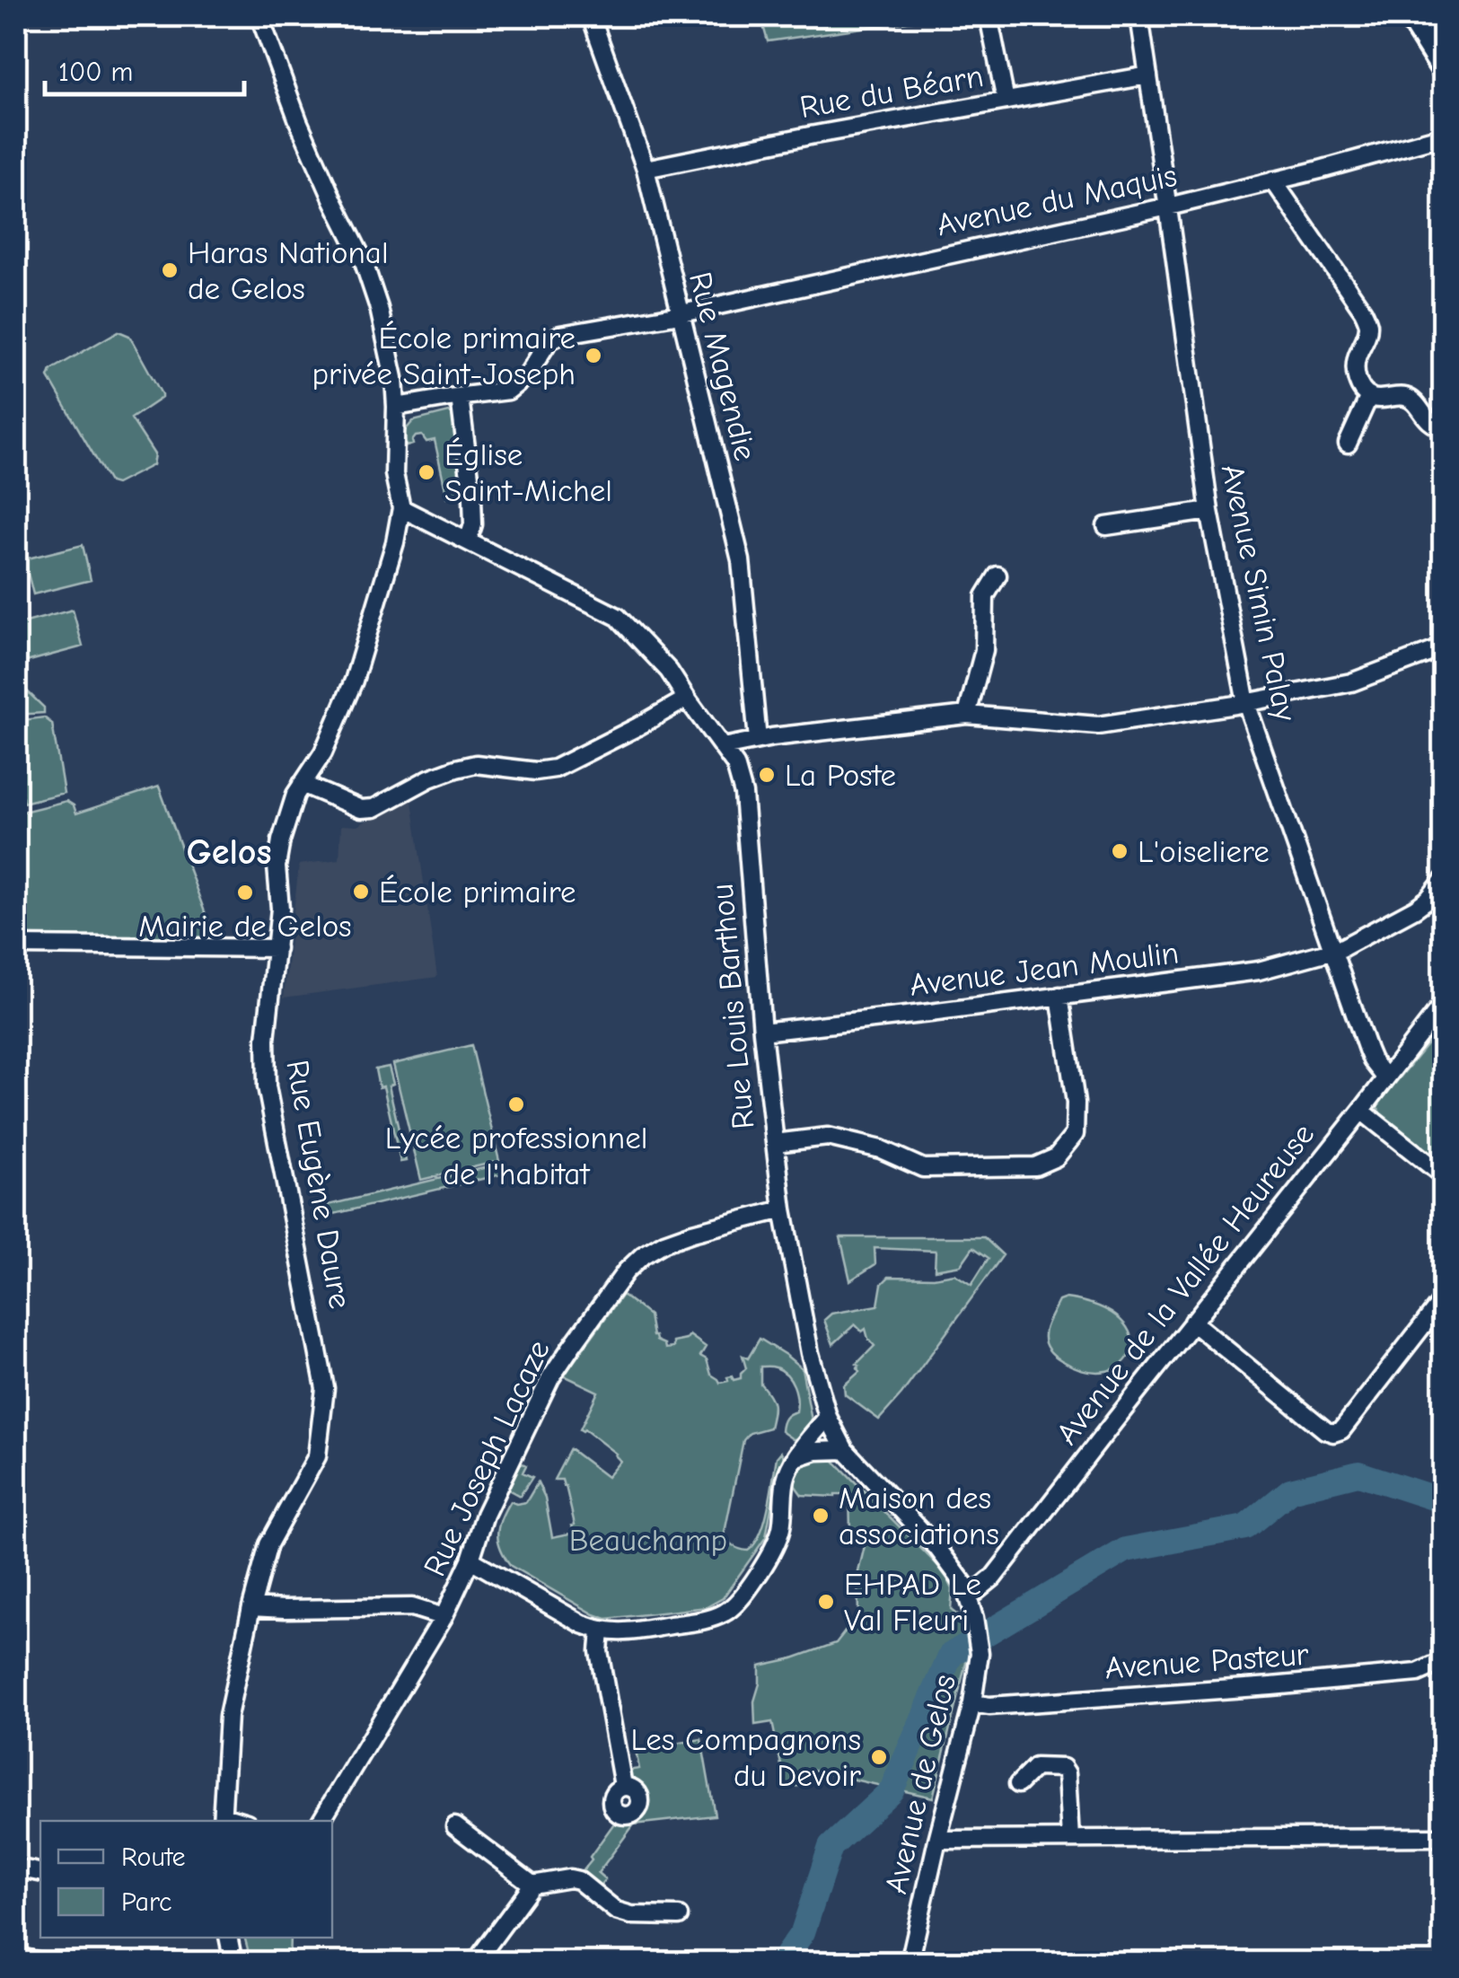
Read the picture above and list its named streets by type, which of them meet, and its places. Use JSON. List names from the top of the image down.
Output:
{
  "streets": {
    "street": [
      "Rue du Béarn",
      "Avenue du Maquis",
      "Rue Magendie",
      "Avenue Simin Palay",
      "Avenue Jean Moulin",
      "Rue Louis Barthou",
      "Rue Eugène Daure",
      "Avenue de la Vallée Heureuse",
      "Rue Joseph Lacaze",
      "Avenue Pasteur",
      "Avenue de Gelos"
    ]
  },
  "crossings": [
    ["Rue du Béarn", "Rue Magendie"],
    ["Rue du Béarn", "Avenue Simin Palay"],
    ["Avenue du Maquis", "Rue Magendie"],
    ["Avenue du Maquis", "Avenue Simin Palay"],
    ["Avenue Simin Palay", "Avenue Jean Moulin"],
    ["Avenue Simin Palay", "Avenue de la Vallée Heureuse"],
    ["Avenue Jean Moulin", "Rue Louis Barthou"],
    ["Rue Louis Barthou", "Rue Eugène Daure"],
    ["Rue Louis Barthou", "Avenue de la Vallée Heureuse"],
    ["Rue Louis Barthou", "Rue Joseph Lacaze"],
    ["Rue Louis Barthou", "Avenue de Gelos"],
    ["Avenue Pasteur", "Avenue de Gelos"]
  ],
  "districts": ["Gelos"],
  "parks": ["Beauchamp"],
  "places": [
    "Haras National de Gelos",
    "École primaire privée Saint-Joseph",
    "Église Saint-Michel",
    "La Poste",
    "L'oiseliere",
    "École primaire",
    "Mairie de Gelos",
    "Lycée professionnel de l'habitat",
    "Maison des associations",
    "EHPAD Le Val Fleuri",
    "Les Compagnons du Devoir"
  ],
  "legend": ["Route", "Parc"],
  "scale_bar": "100 m"
}
